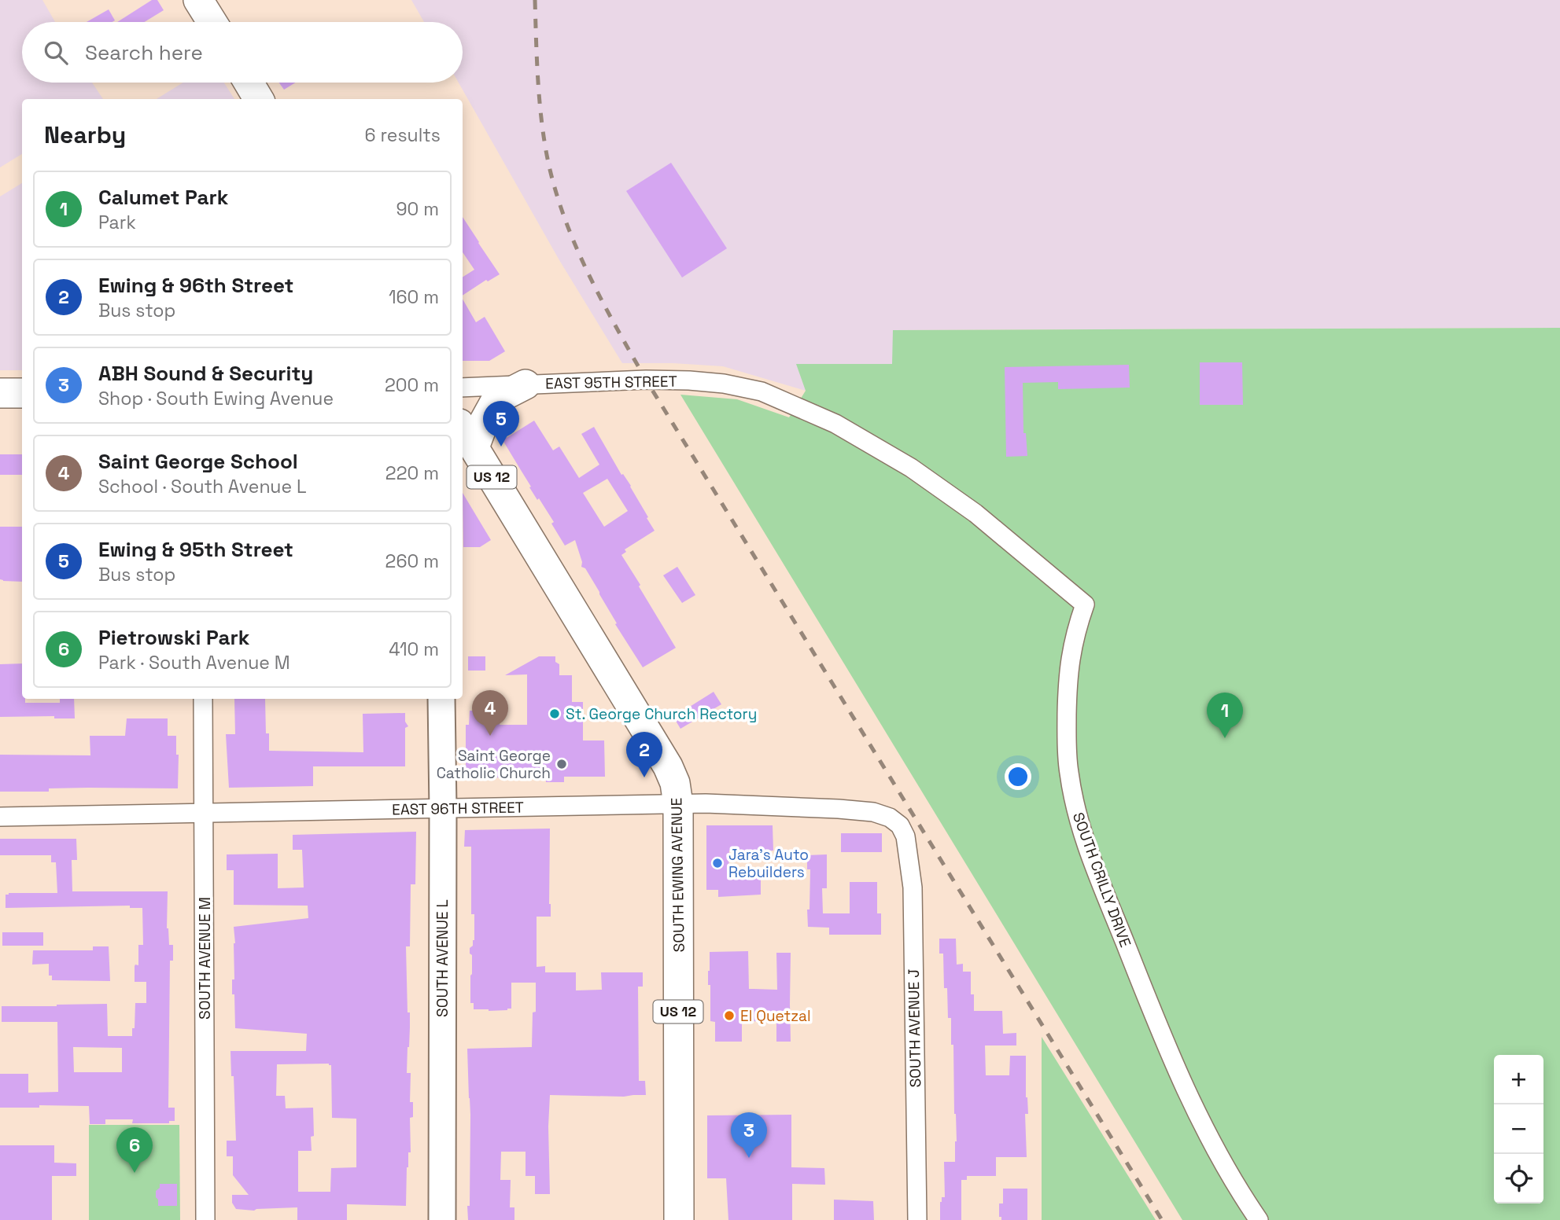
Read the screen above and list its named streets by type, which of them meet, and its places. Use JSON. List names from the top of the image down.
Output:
{
  "streets": {
    "main road": ["US 12", "SOUTH EWING AVENUE"],
    "street": [
      "EAST 95TH STREET",
      "EAST 96TH STREET",
      "SOUTH CRILLY DRIVE",
      "SOUTH AVENUE M",
      "SOUTH AVENUE L",
      "SOUTH AVENUE J"
    ]
  },
  "crossings": [
    ["EAST 95TH STREET", "SOUTH CRILLY DRIVE"],
    ["EAST 96TH STREET", "SOUTH EWING AVENUE"],
    ["EAST 96TH STREET", "SOUTH AVENUE M"],
    ["EAST 96TH STREET", "SOUTH AVENUE L"],
    ["EAST 96TH STREET", "SOUTH AVENUE J"]
  ],
  "places": [
    "St. George Church Rectory",
    "Saint George Catholic Church",
    "Jara's Auto Rebuilders",
    "El Quetzal"
  ],
  "page": {
    "search": "Search here",
    "heading": ["Nearby", "6 results"],
    "list": [
      {
        "mark": "1",
        "name": "Calumet Park",
        "note": "Park",
        "value": "90 m"
      },
      {
        "mark": "2",
        "name": "Ewing & 96th Street",
        "note": "Bus stop",
        "value": "160 m"
      },
      {
        "mark": "3",
        "name": "ABH Sound & Security",
        "note": "Shop · South Ewing Avenue",
        "value": "200 m"
      },
      {
        "mark": "4",
        "name": "Saint George School",
        "note": "School · South Avenue L",
        "value": "220 m"
      },
      {
        "mark": "5",
        "name": "Ewing & 95th Street",
        "note": "Bus stop",
        "value": "260 m"
      },
      {
        "mark": "6",
        "name": "Pietrowski Park",
        "note": "Park · South Avenue M",
        "value": "410 m"
      }
    ],
    "pins": [
      "5",
      "4",
      "1",
      "2",
      "3",
      "6"
    ],
    "map_buttons": ["+", "−"]
  }
}
